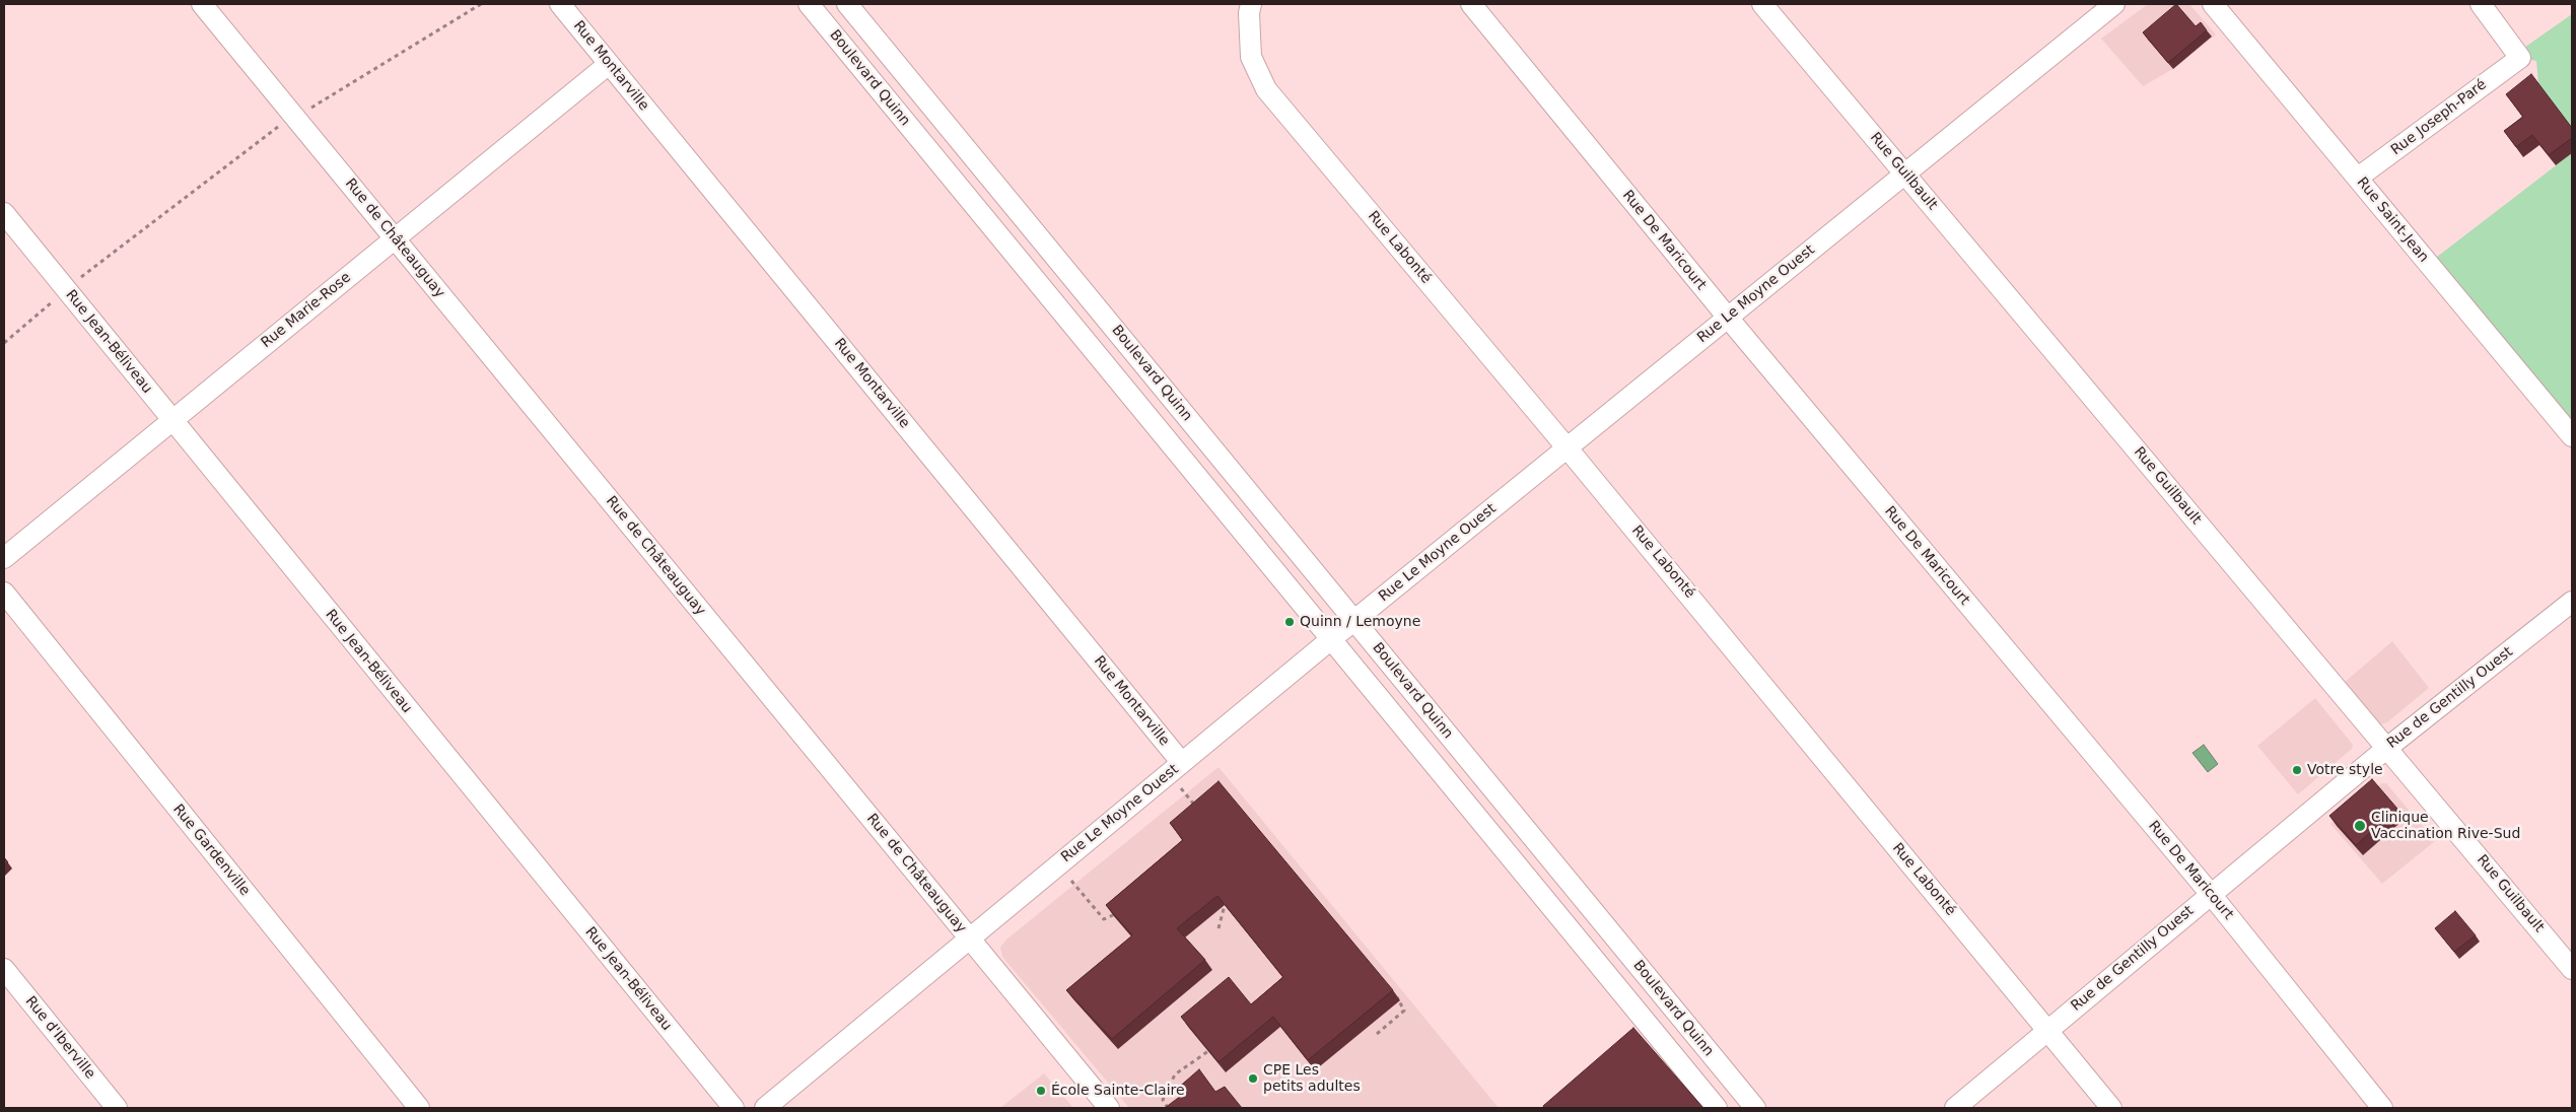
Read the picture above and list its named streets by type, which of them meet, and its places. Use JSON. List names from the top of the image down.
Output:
{
  "streets": {
    "street": [
      "Rue Montarville",
      "Boulevard Quinn",
      "Rue Joseph-Paré",
      "Rue Guilbault",
      "Rue Saint-Jean",
      "Rue de Châteauguay",
      "Rue De Maricourt",
      "Rue Labonté",
      "Rue Le Moyne Ouest",
      "Rue Marie-Rose",
      "Rue Jean-Béliveau",
      "Rue de Gentilly Ouest",
      "Rue Gardenville",
      "Rue d'Iberville"
    ]
  },
  "crossings": [
    ["Rue Montarville", "Rue Le Moyne Ouest"],
    ["Rue Montarville", "Rue Marie-Rose"],
    ["Boulevard Quinn", "Rue Le Moyne Ouest"],
    ["Rue Joseph-Paré", "Rue Saint-Jean"],
    ["Rue Guilbault", "Rue Le Moyne Ouest"],
    ["Rue Guilbault", "Rue de Gentilly Ouest"],
    ["Rue de Châteauguay", "Rue Le Moyne Ouest"],
    ["Rue de Châteauguay", "Rue Marie-Rose"],
    ["Rue De Maricourt", "Rue Le Moyne Ouest"],
    ["Rue De Maricourt", "Rue de Gentilly Ouest"],
    ["Rue Labonté", "Rue Le Moyne Ouest"],
    ["Rue Labonté", "Rue de Gentilly Ouest"],
    ["Rue Marie-Rose", "Rue Jean-Béliveau"]
  ],
  "places": [
    "Quinn / Lemoyne",
    "Votre style",
    "Clinique Vaccination Rive-Sud",
    "CPE Les petits adultes",
    "École Sainte-Claire"
  ]
}
